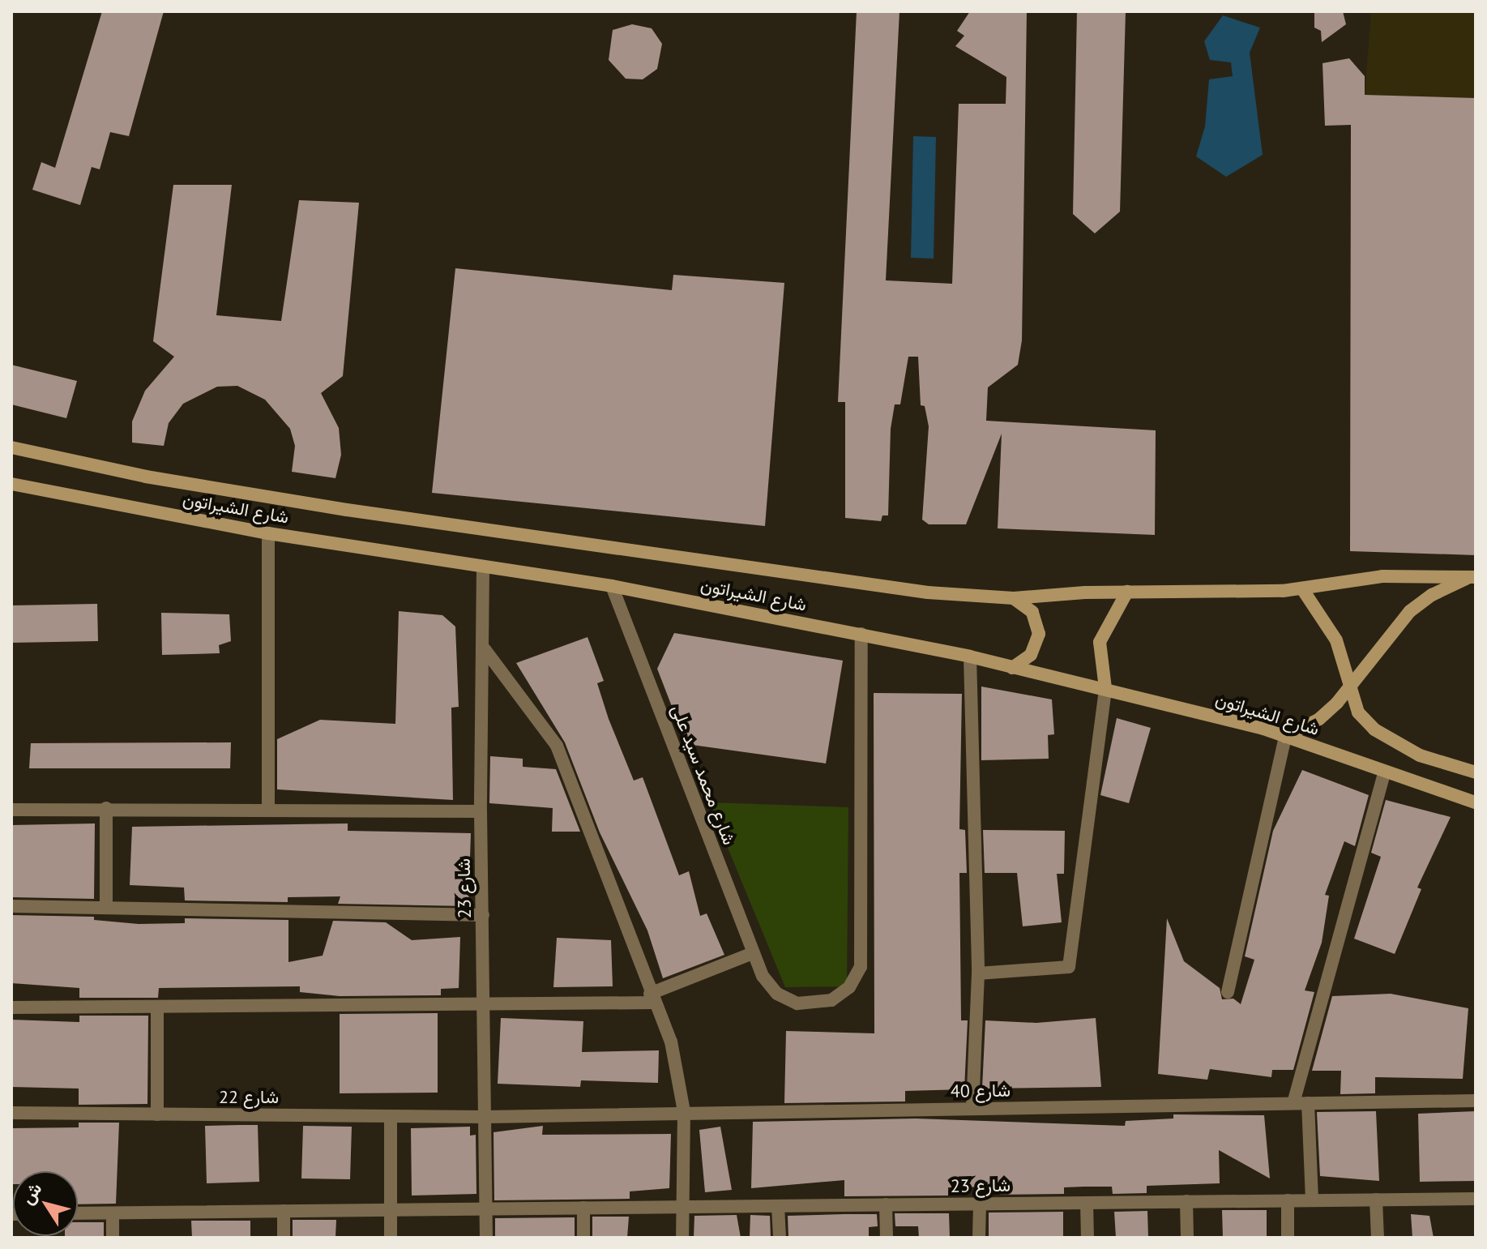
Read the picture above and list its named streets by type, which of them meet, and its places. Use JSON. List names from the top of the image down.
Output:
{
  "streets": {
    "street": [
      "شارع الشيراتون",
      "شارع محمد سيد على",
      "شارع 23",
      "شارع 40",
      "شارع 22"
    ]
  },
  "crossings": [
    ["شارع الشيراتون", "شارع محمد سيد على"],
    ["شارع الشيراتون", "شارع 23"],
    ["شارع 23", "شارع 40"],
    ["شارع 23", "شارع 22"],
    ["شارع 40", "شارع 22"]
  ],
  "north": "top left"
}
